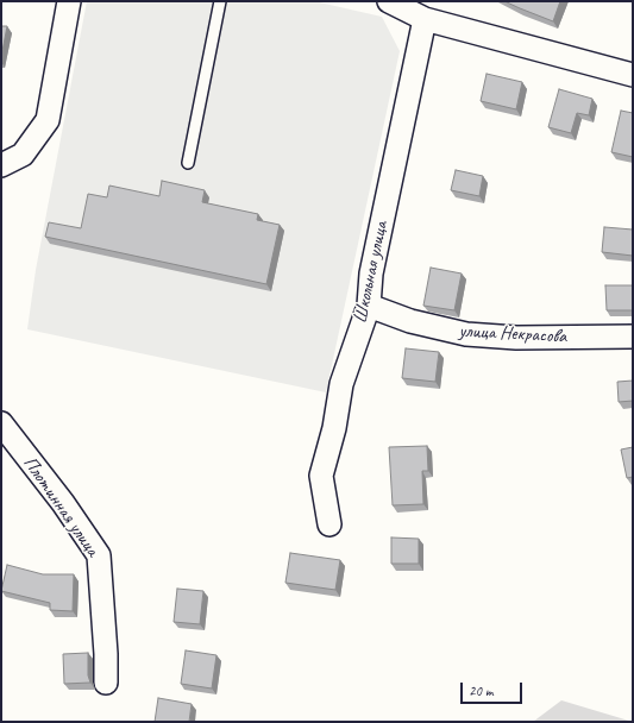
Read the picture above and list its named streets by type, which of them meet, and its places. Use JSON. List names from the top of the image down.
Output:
{
  "streets": {
    "street": ["Школьная улица", "улица Некрасова", "Плотинная улица"]
  },
  "crossings": [
    ["Школьная улица", "улица Некрасова"]
  ],
  "scale_bar": "20 m"
}
